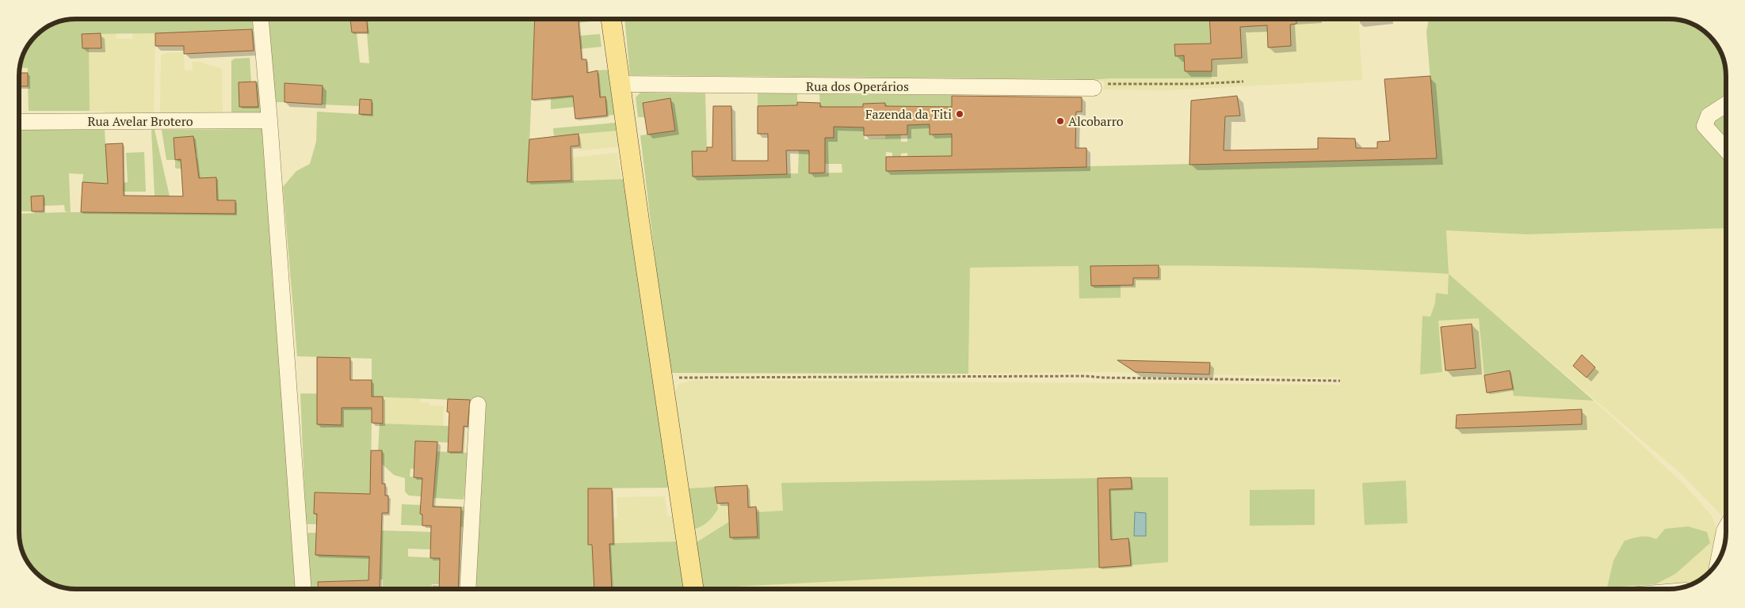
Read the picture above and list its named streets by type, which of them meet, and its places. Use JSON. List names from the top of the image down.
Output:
{
  "streets": {
    "street": ["Rua dos Operários", "Rua Avelar Brotero"]
  },
  "places": ["Fazenda da Titi", "Alcobarro"]
}
